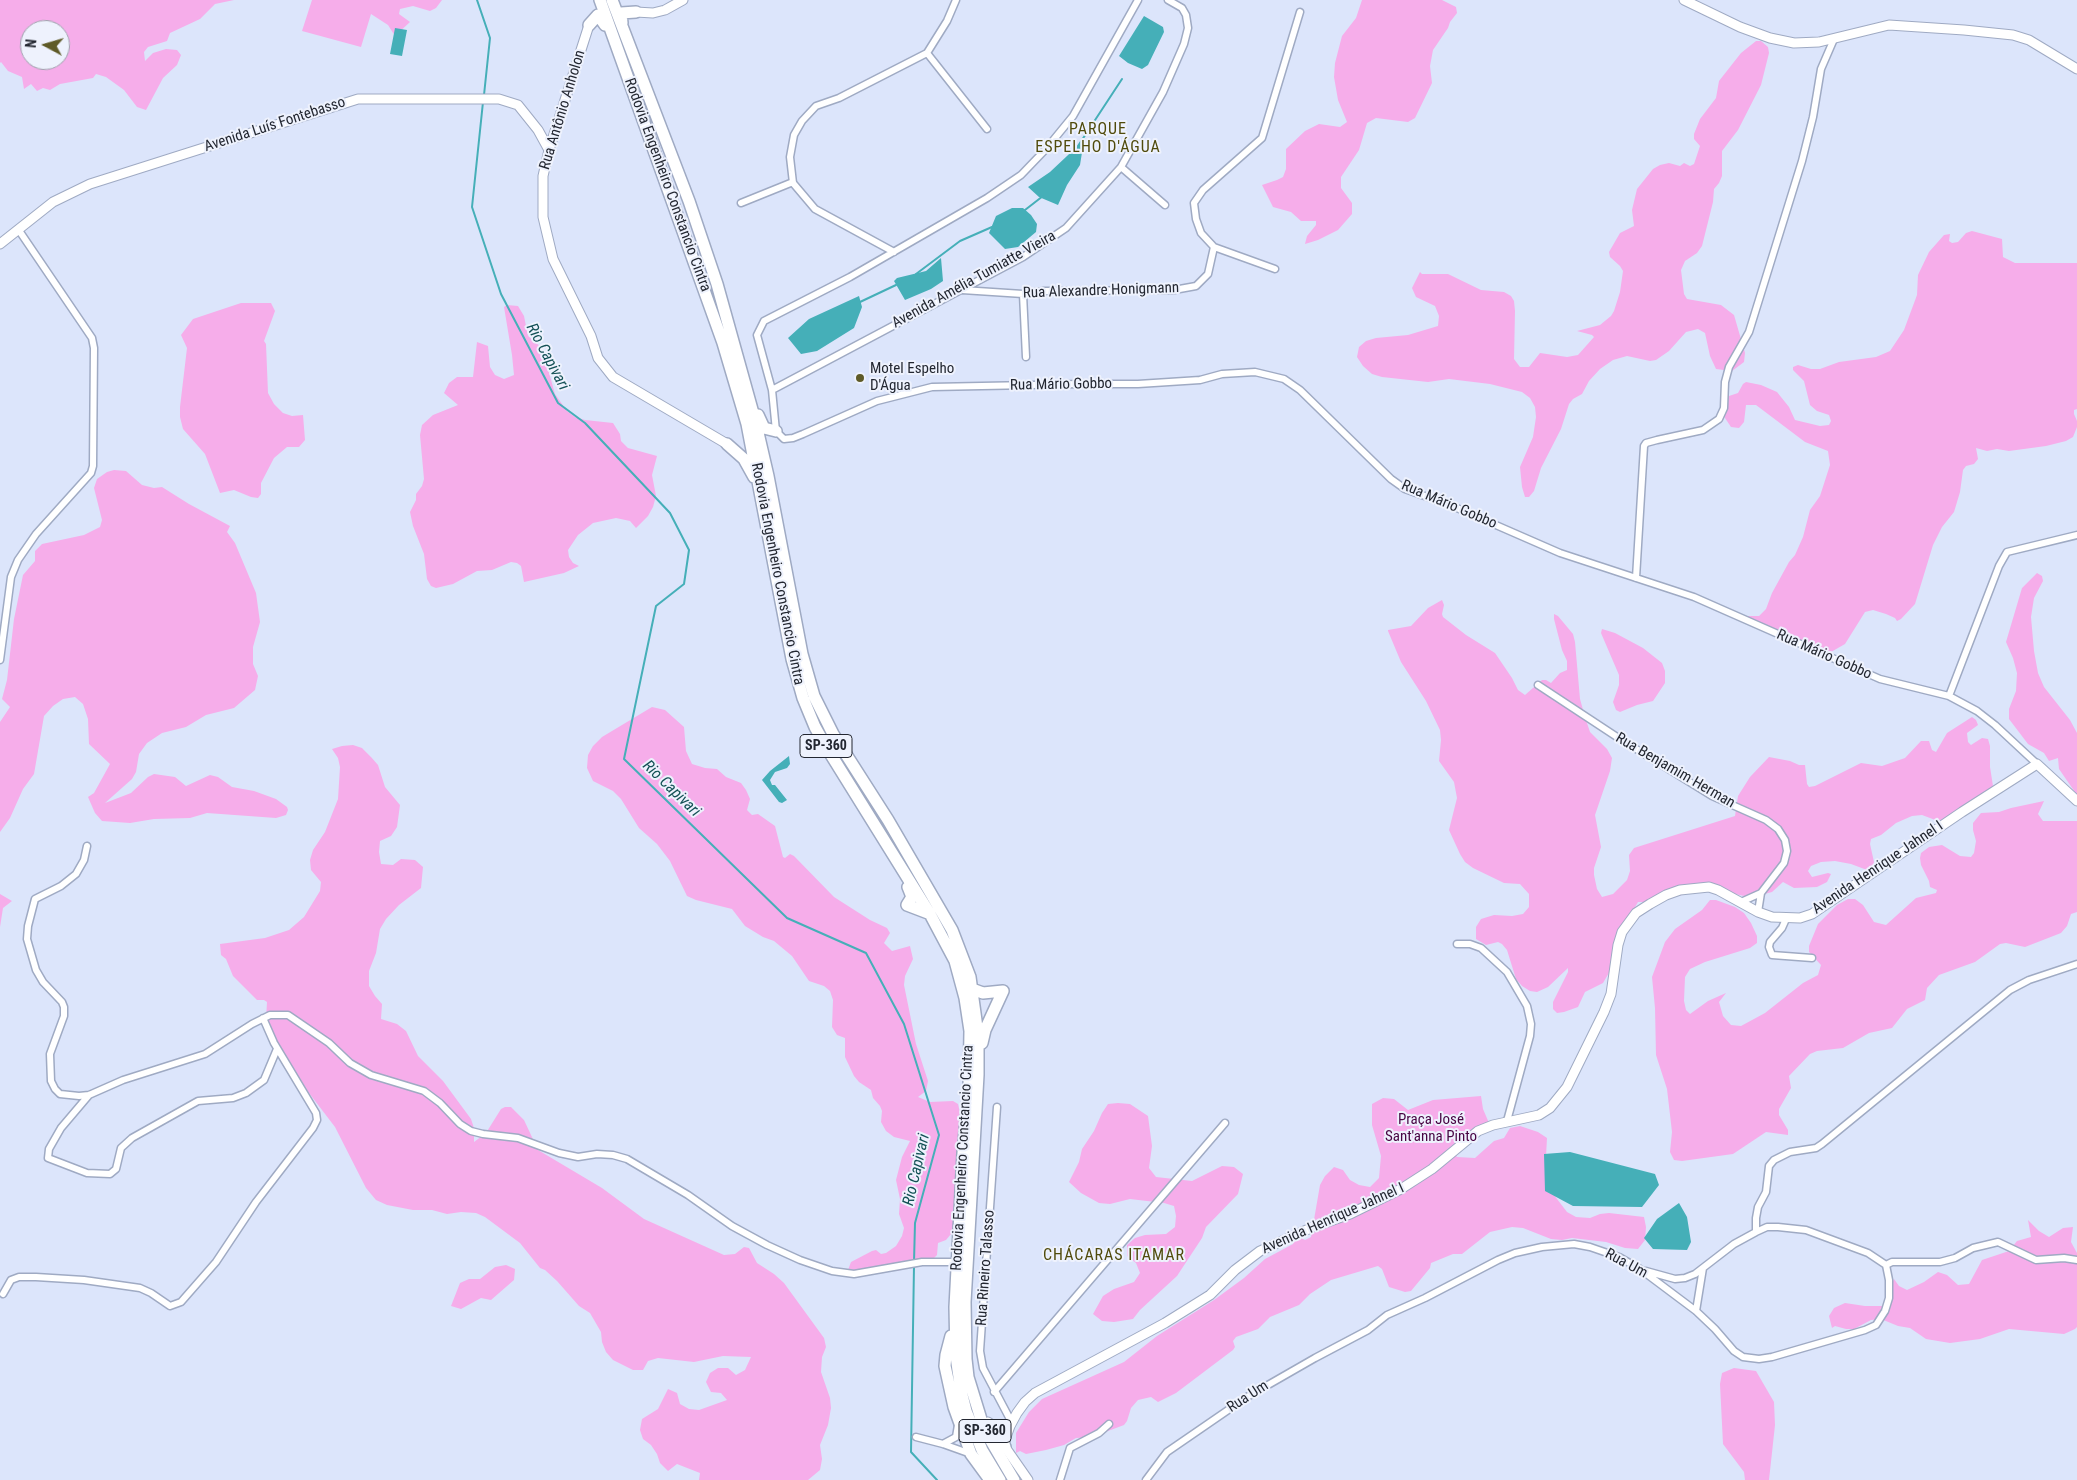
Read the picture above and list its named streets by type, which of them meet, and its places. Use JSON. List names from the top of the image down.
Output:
{
  "streets": {
    "highway": ["Rodovia Engenheiro Constancio Cintra", "SP-360"],
    "street": [
      "Rua Antônio Anholon",
      "Avenida Luís Fontebasso",
      "Avenida Amélia Tumiatte Vieira",
      "Rua Alexandre Honigmann",
      "Rua Mário Gobbo",
      "Rua Benjamim Herman",
      "Avenida Henrique Jahnel I",
      "Rua Um",
      "Rua Rineiro Talasso"
    ]
  },
  "crossings": [
    ["Rua Antônio Anholon", "Avenida Luís Fontebasso"],
    ["Avenida Amélia Tumiatte Vieira", "Rua Alexandre Honigmann"],
    ["Rua Mário Gobbo", "Avenida Henrique Jahnel I"],
    ["Avenida Henrique Jahnel I", "Rua Rineiro Talasso"]
  ],
  "districts": ["PARQUE ESPELHO D'ÁGUA", "CHÁCARAS ITAMAR"],
  "water": ["Rio Capivari"],
  "parks": ["Praça José Sant'anna Pinto"],
  "places": ["Motel Espelho D'Água"],
  "north": "left"
}
